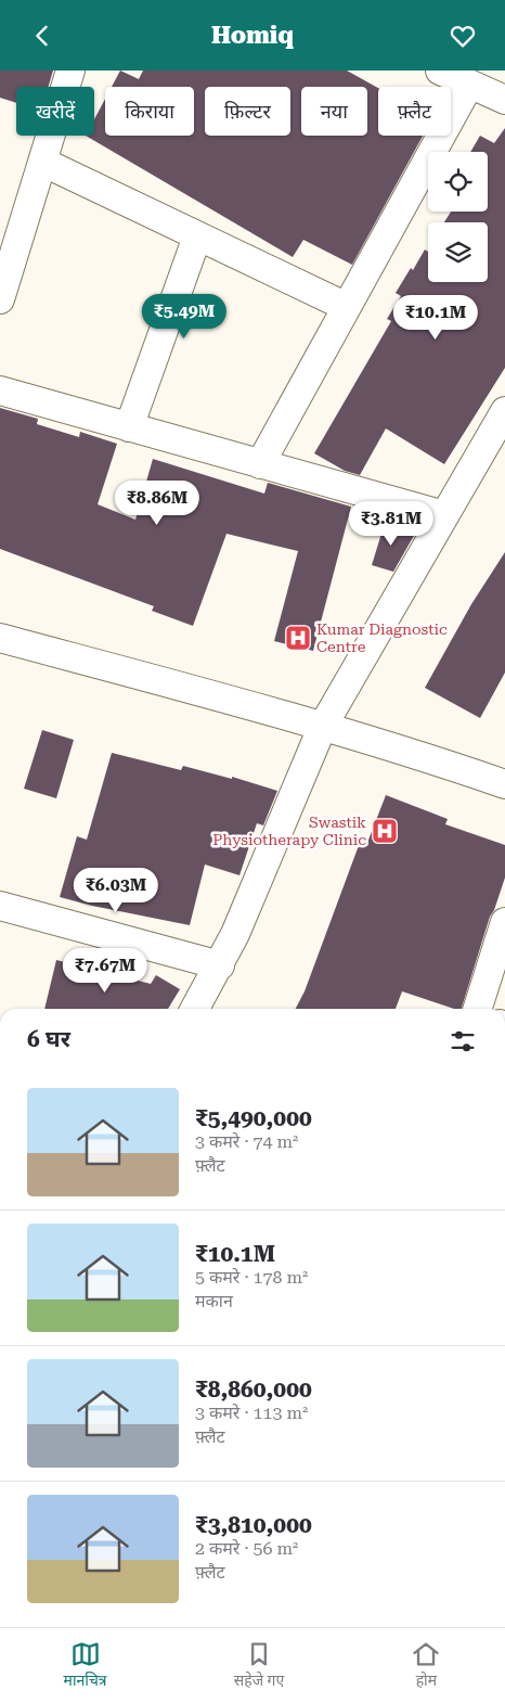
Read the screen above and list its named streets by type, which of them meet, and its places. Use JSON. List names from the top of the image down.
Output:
{
  "places": {
    "hospital": ["Kumar Diagnostic Centre", "Swastik Physiotherapy Clinic"]
  },
  "page": {
    "header": "Homiq",
    "chip": [
      "खरीदें",
      "किराया",
      "फ़िल्टर",
      "नया",
      "फ़्लैट"
    ],
    "price": [
      "₹5.49M",
      "₹10.1M",
      "₹8.86M",
      "₹3.81M",
      "₹6.03M",
      "₹7.67M"
    ],
    "heading": "6 घर",
    "list": [
      {
        "name": "₹5,490,000",
        "note": "3 कमरे · 74 m² · फ़्लैट"
      },
      {
        "name": "₹10.1M",
        "note": "5 कमरे · 178 m² · मकान"
      },
      {
        "name": "₹8,860,000",
        "note": "3 कमरे · 113 m² · फ़्लैट"
      },
      {
        "name": "₹3,810,000",
        "note": "2 कमरे · 56 m² · फ़्लैट"
      }
    ],
    "tabs": ["मानचित्र", "सहेजे गए", "होम"]
  }
}
